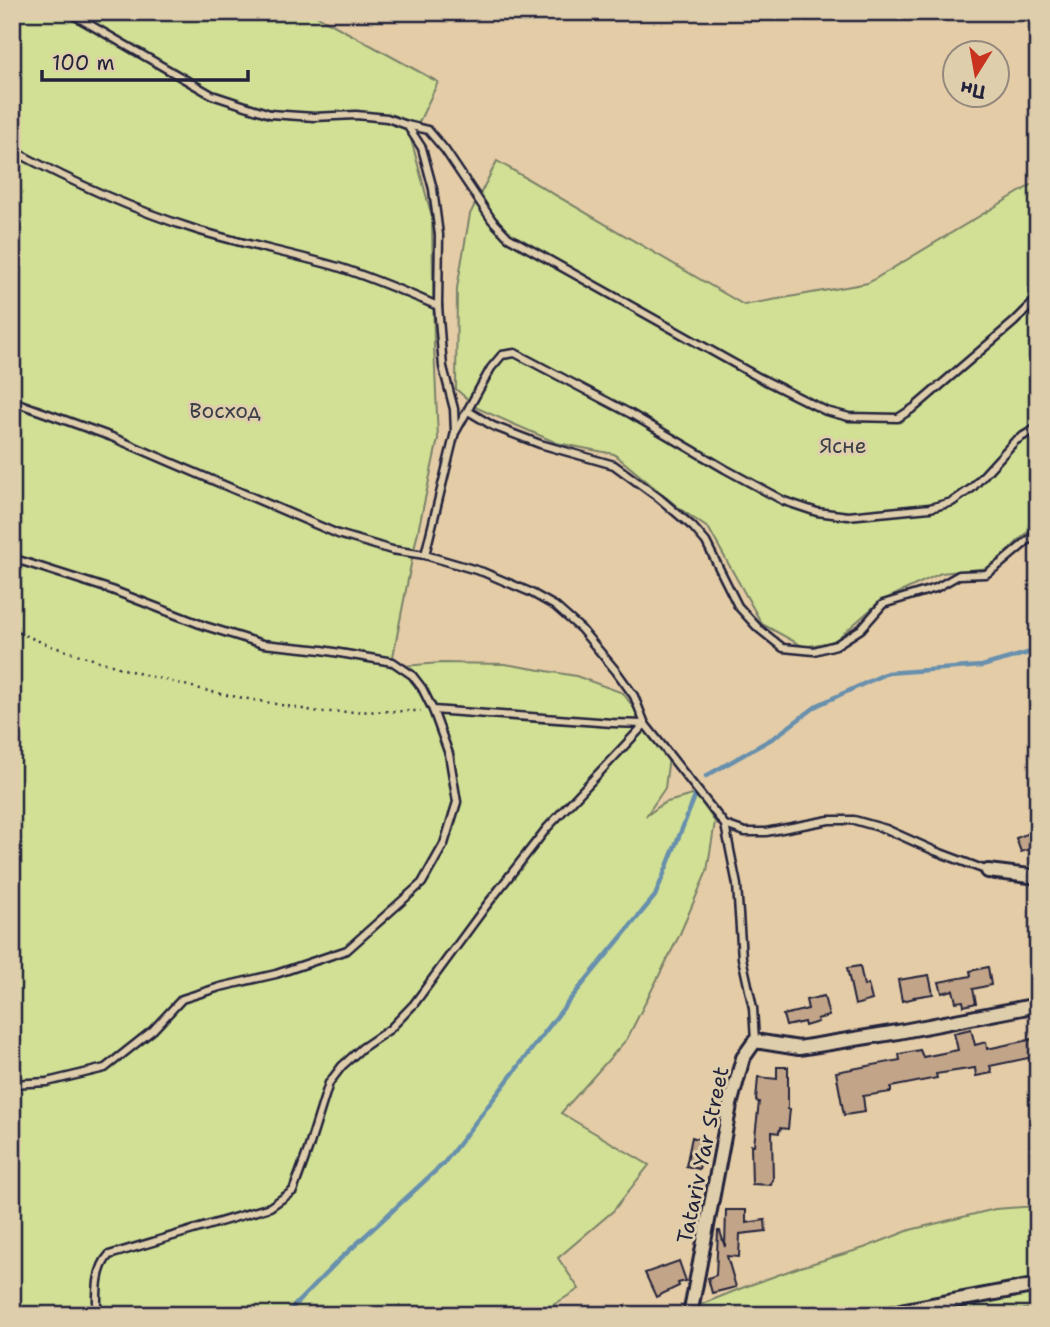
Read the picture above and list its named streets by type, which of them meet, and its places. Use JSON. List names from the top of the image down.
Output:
{
  "streets": {
    "street": ["Tatariv Yar Street"]
  },
  "parks": ["Восход", "Ясне"],
  "scale_bar": "100 m",
  "north": "bottom"
}
